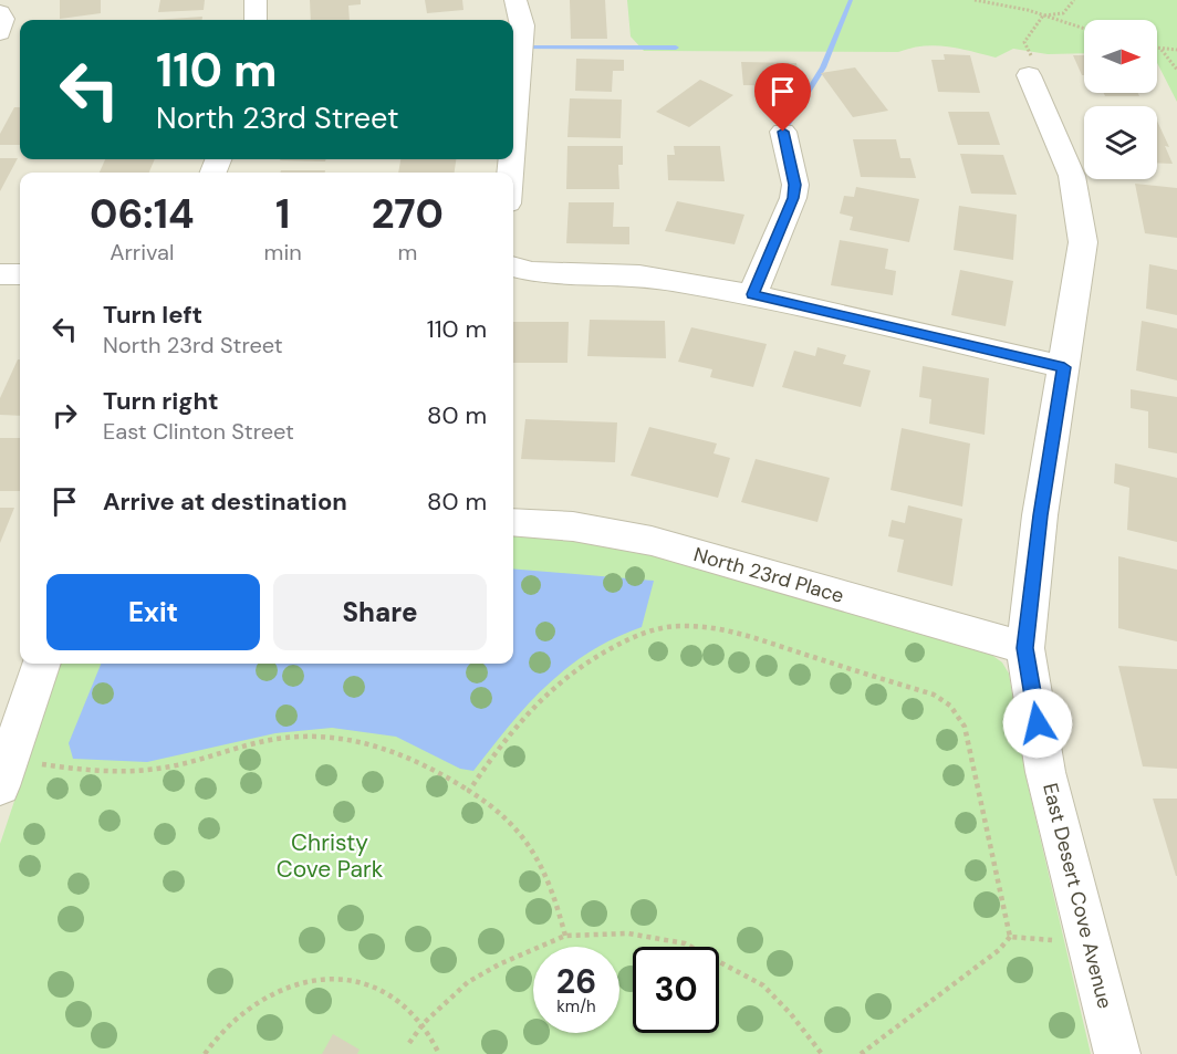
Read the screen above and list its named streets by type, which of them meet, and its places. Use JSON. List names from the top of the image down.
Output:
{
  "streets": {
    "street": ["North 23rd Place", "East Desert Cove Avenue"]
  },
  "crossings": [
    ["North 23rd Place", "East Desert Cove Avenue"]
  ],
  "parks": ["Christy Cove Park"],
  "north": "right",
  "page": {
    "turn": ["110 m", "North 23rd Street"],
    "eta": [
      "06:14",
      "Arrival",
      "1",
      "min",
      "270",
      "m"
    ],
    "list": [
      {
        "name": "Turn left",
        "note": "North 23rd Street",
        "value": "110 m"
      },
      {
        "name": "Turn right",
        "note": "East Clinton Street",
        "value": "80 m"
      },
      {
        "name": "Arrive at destination",
        "value": "80 m"
      }
    ],
    "buttons": ["Exit", "Share"],
    "speed": "26 km/h",
    "limit": "30"
  }
}
